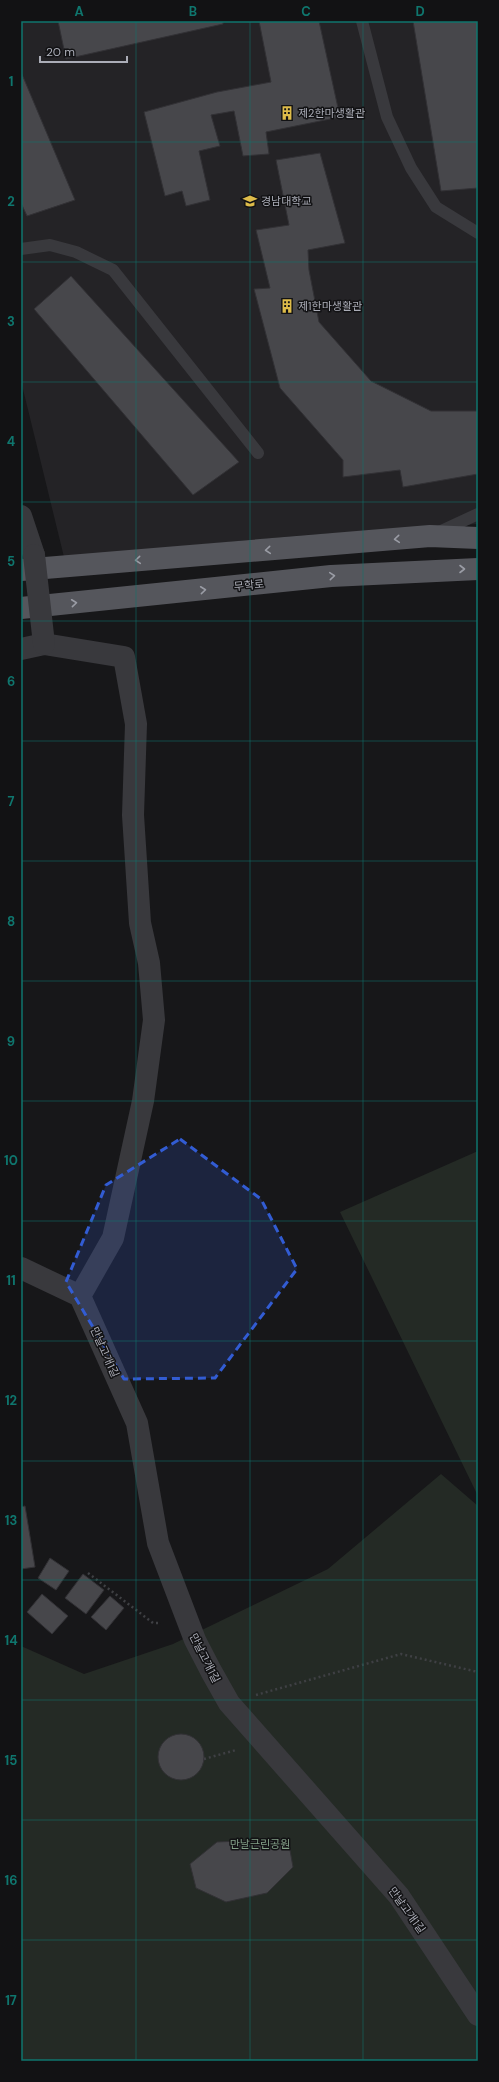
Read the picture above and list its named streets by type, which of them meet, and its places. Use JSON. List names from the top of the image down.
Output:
{
  "streets": {
    "main road": ["무학로"],
    "street": ["만날고개1길"]
  },
  "parks": ["만날근린공원"],
  "places": {
    "building": ["제2한마생활관", "제1한마생활관"],
    "school or university": ["경남대학교"]
  },
  "scale_bar": "20 m",
  "grid": {
    "columns": [
      "A",
      "B",
      "C",
      "D"
    ],
    "rows": [
      "1",
      "2",
      "3",
      "4",
      "5",
      "6",
      "7",
      "8",
      "9",
      "10",
      "11",
      "12",
      "13",
      "14",
      "15",
      "16",
      "17"
    ]
  }
}
